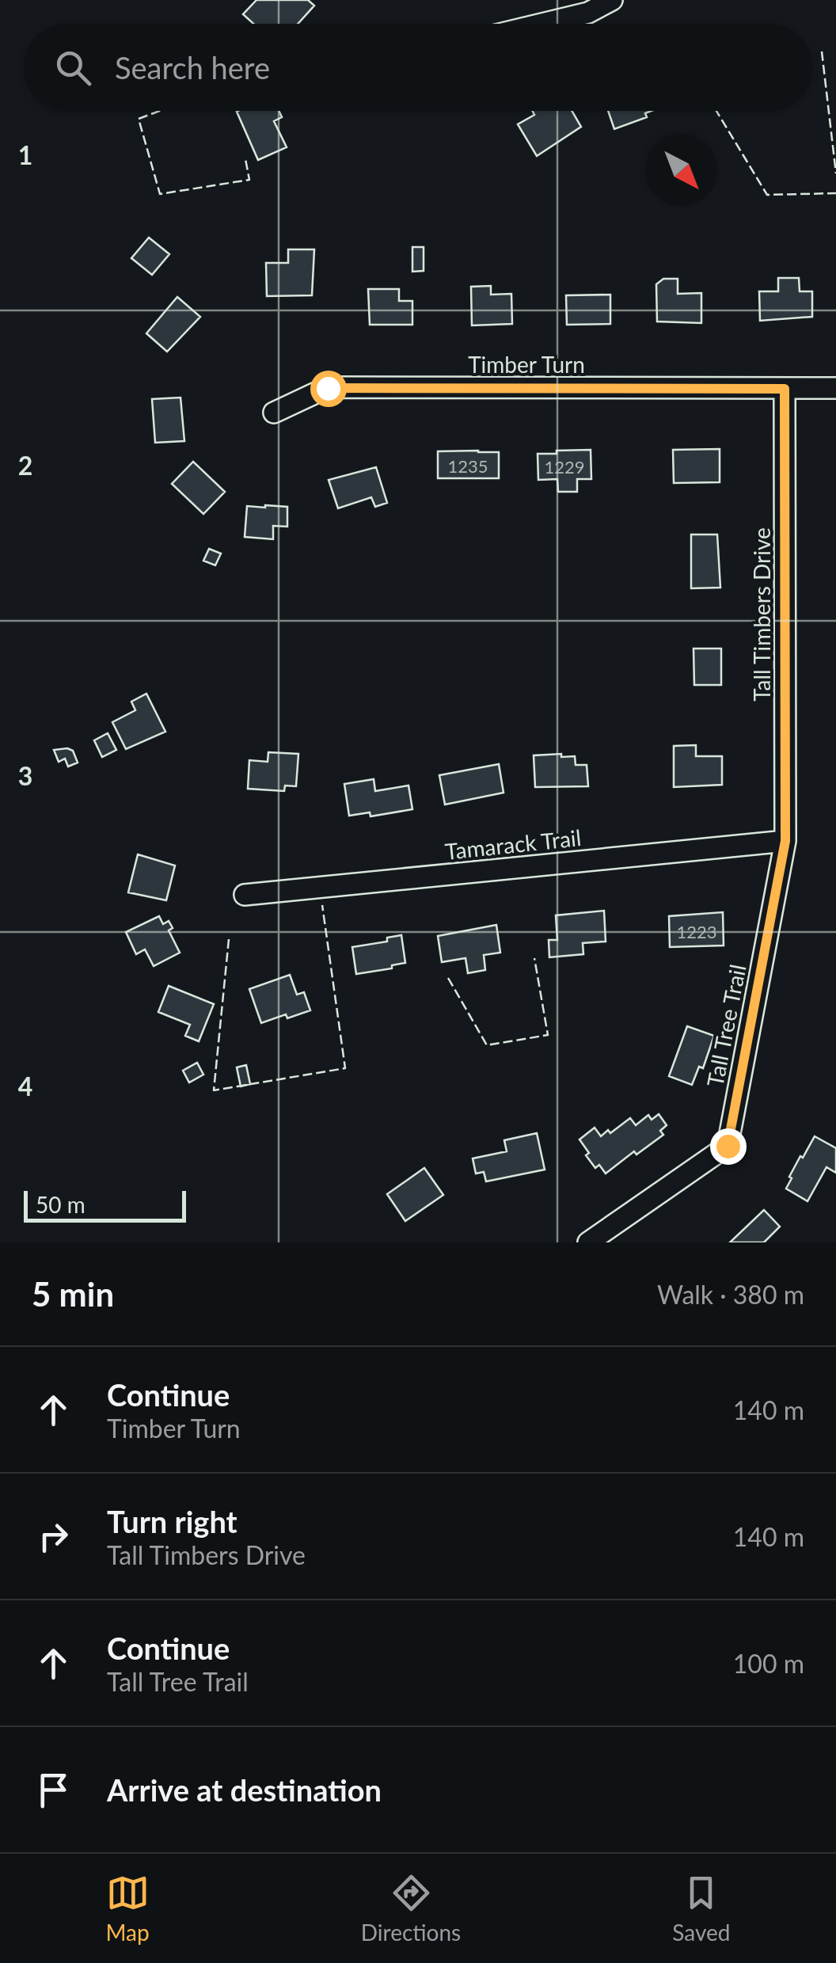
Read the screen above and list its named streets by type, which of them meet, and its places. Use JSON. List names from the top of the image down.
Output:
{
  "streets": {
    "street": [
      "Timber Turn",
      "Tall Timbers Drive",
      "Tamarack Trail",
      "Tall Tree Trail"
    ]
  },
  "crossings": [
    ["Timber Turn", "Tall Timbers Drive"],
    ["Tall Timbers Drive", "Tamarack Trail"],
    ["Tall Timbers Drive", "Tall Tree Trail"],
    ["Tamarack Trail", "Tall Tree Trail"]
  ],
  "house_numbers": ["1235", "1229", "1223"],
  "scale_bar": "50 m",
  "north": "bottom right",
  "page": {
    "search": "Search here",
    "scale": "50 m",
    "heading": ["5 min", "Walk · 380 m"],
    "list": [
      ["Continue", "Timber Turn", "140 m"],
      ["Turn right", "Tall Timbers Drive", "140 m"],
      ["Continue", "Tall Tree Trail", "100 m"],
      "Arrive at destination"
    ],
    "nav": ["Map", "Directions", "Saved"]
  },
  "grid": {
    "rows": [
      "1",
      "2",
      "3",
      "4"
    ]
  }
}
